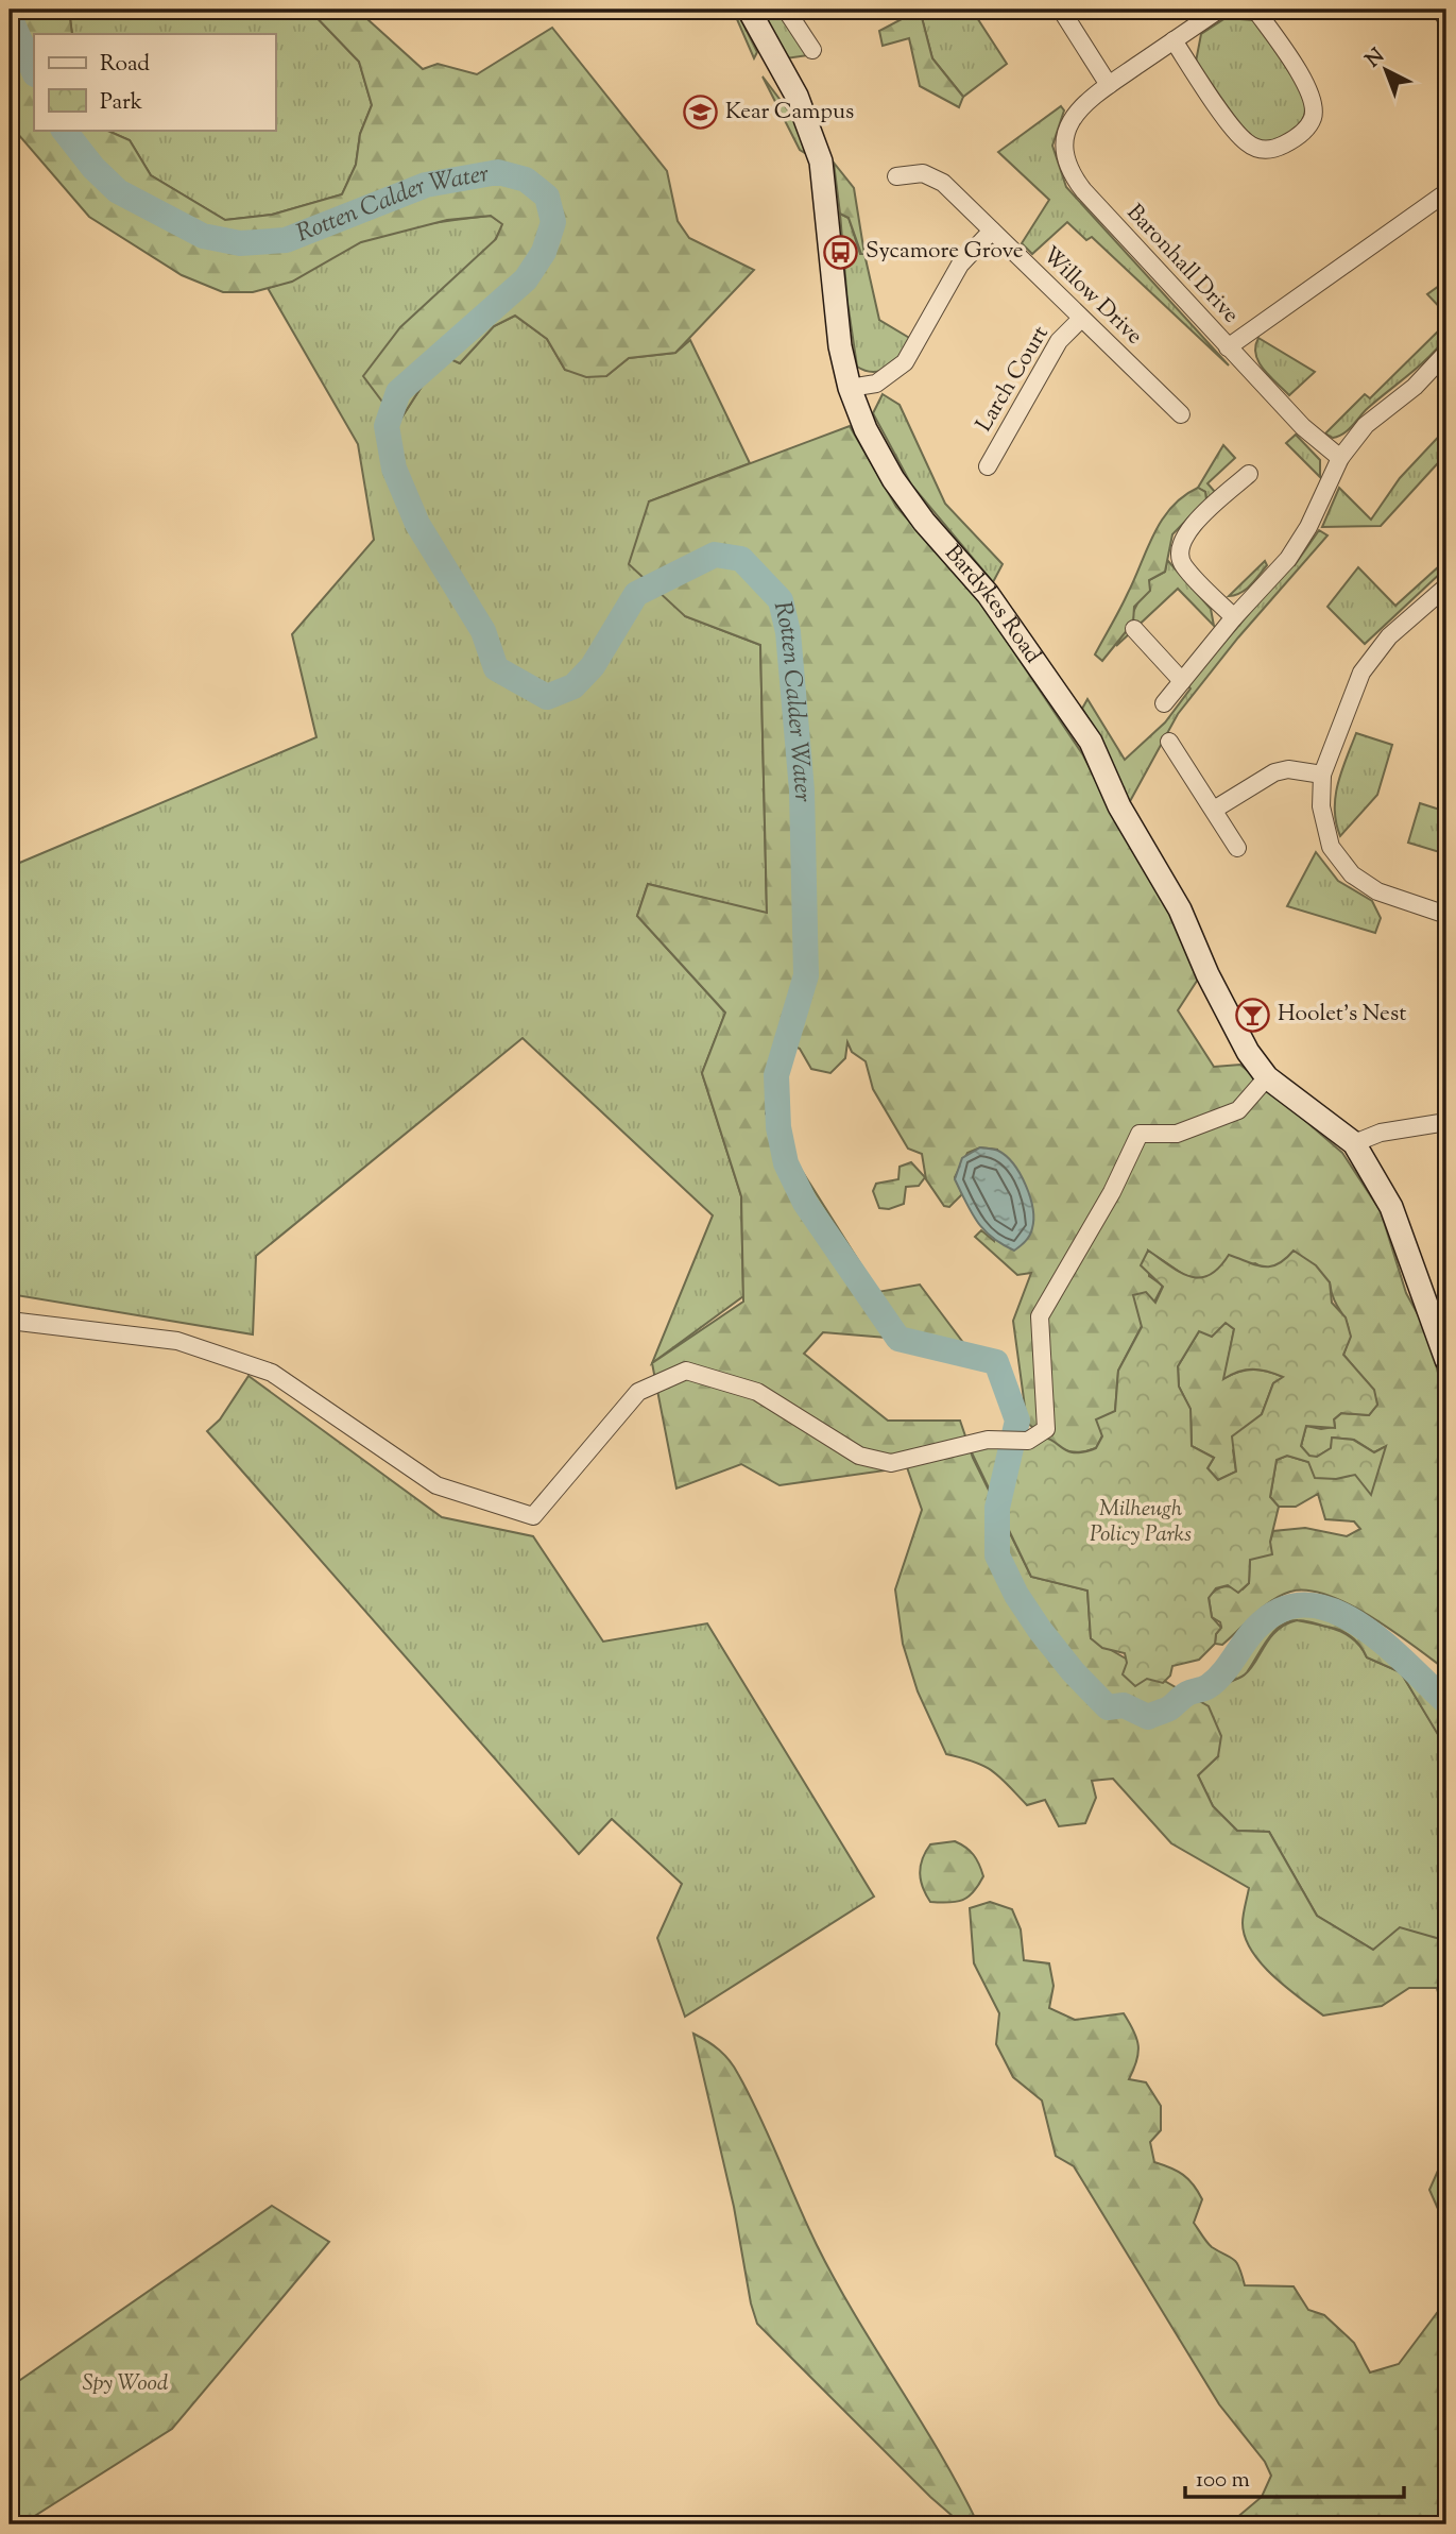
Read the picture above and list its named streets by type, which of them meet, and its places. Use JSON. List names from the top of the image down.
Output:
{
  "streets": {
    "main road": ["Bardykes Road"],
    "street": ["Baronhall Drive", "Willow Drive", "Larch Court"]
  },
  "crossings": [
    ["Willow Drive", "Larch Court"]
  ],
  "water": ["Rotten Calder Water"],
  "parks": ["Milheugh Policy Parks", "Spy Wood"],
  "places": {
    "school or university": ["Kear Campus"],
    "bus stop": ["Sycamore Grove"],
    "bar": ["Hoolet's Nest"]
  },
  "legend": ["Road", "Park"],
  "scale_bar": "100 m",
  "north": "top left"
}
